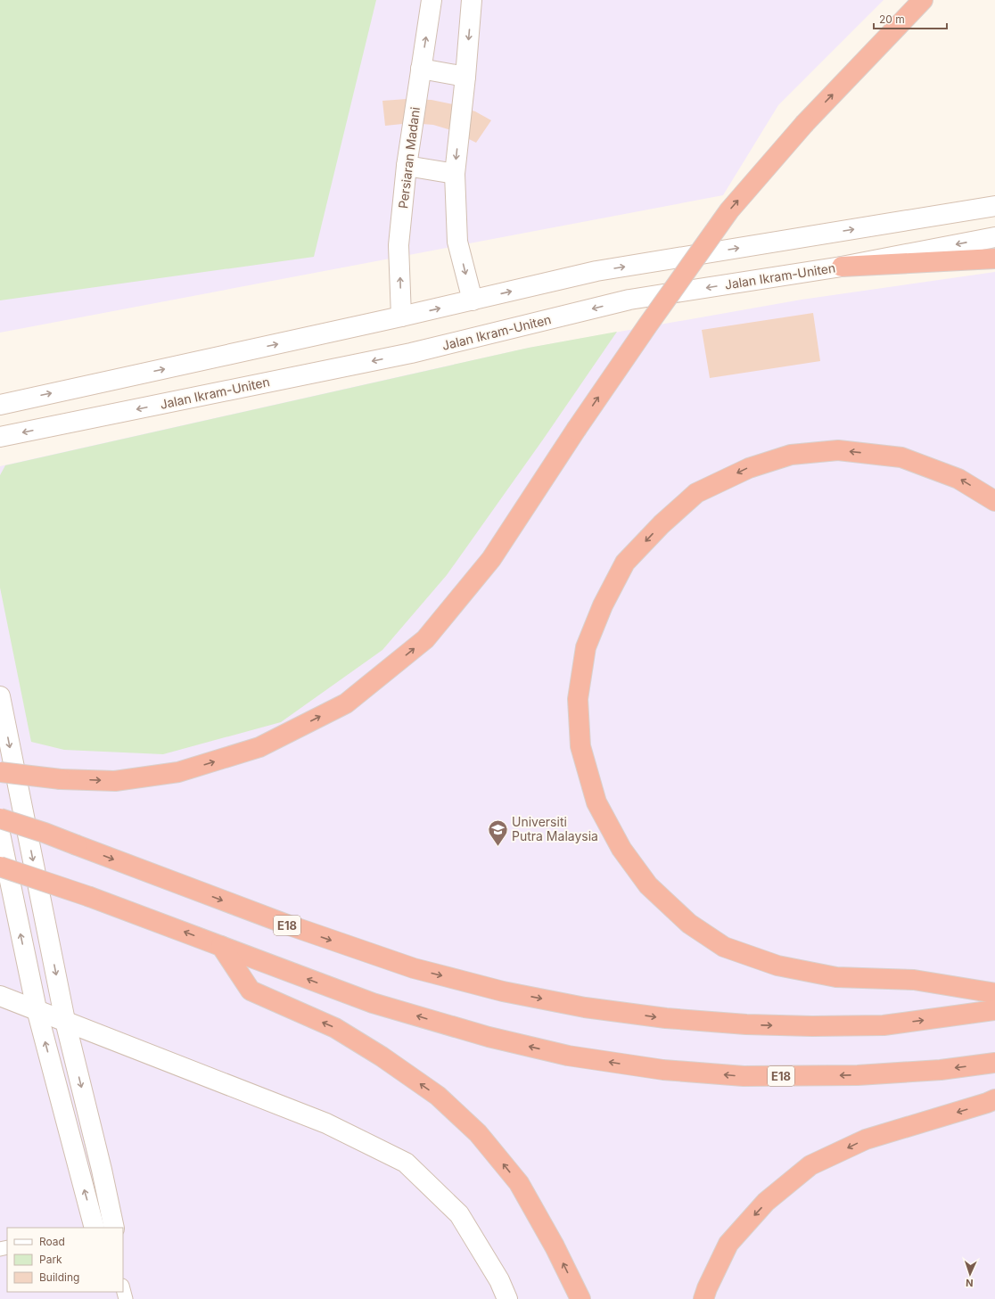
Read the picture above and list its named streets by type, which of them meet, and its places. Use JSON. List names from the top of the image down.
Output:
{
  "streets": {
    "highway": ["E18"],
    "street": ["Persiaran Madani", "Jalan Ikram-Uniten"]
  },
  "places": {
    "school or university": ["Universiti Putra Malaysia"]
  },
  "legend": ["Road", "Park", "Building"],
  "scale_bar": "20 m",
  "north": "bottom"
}
